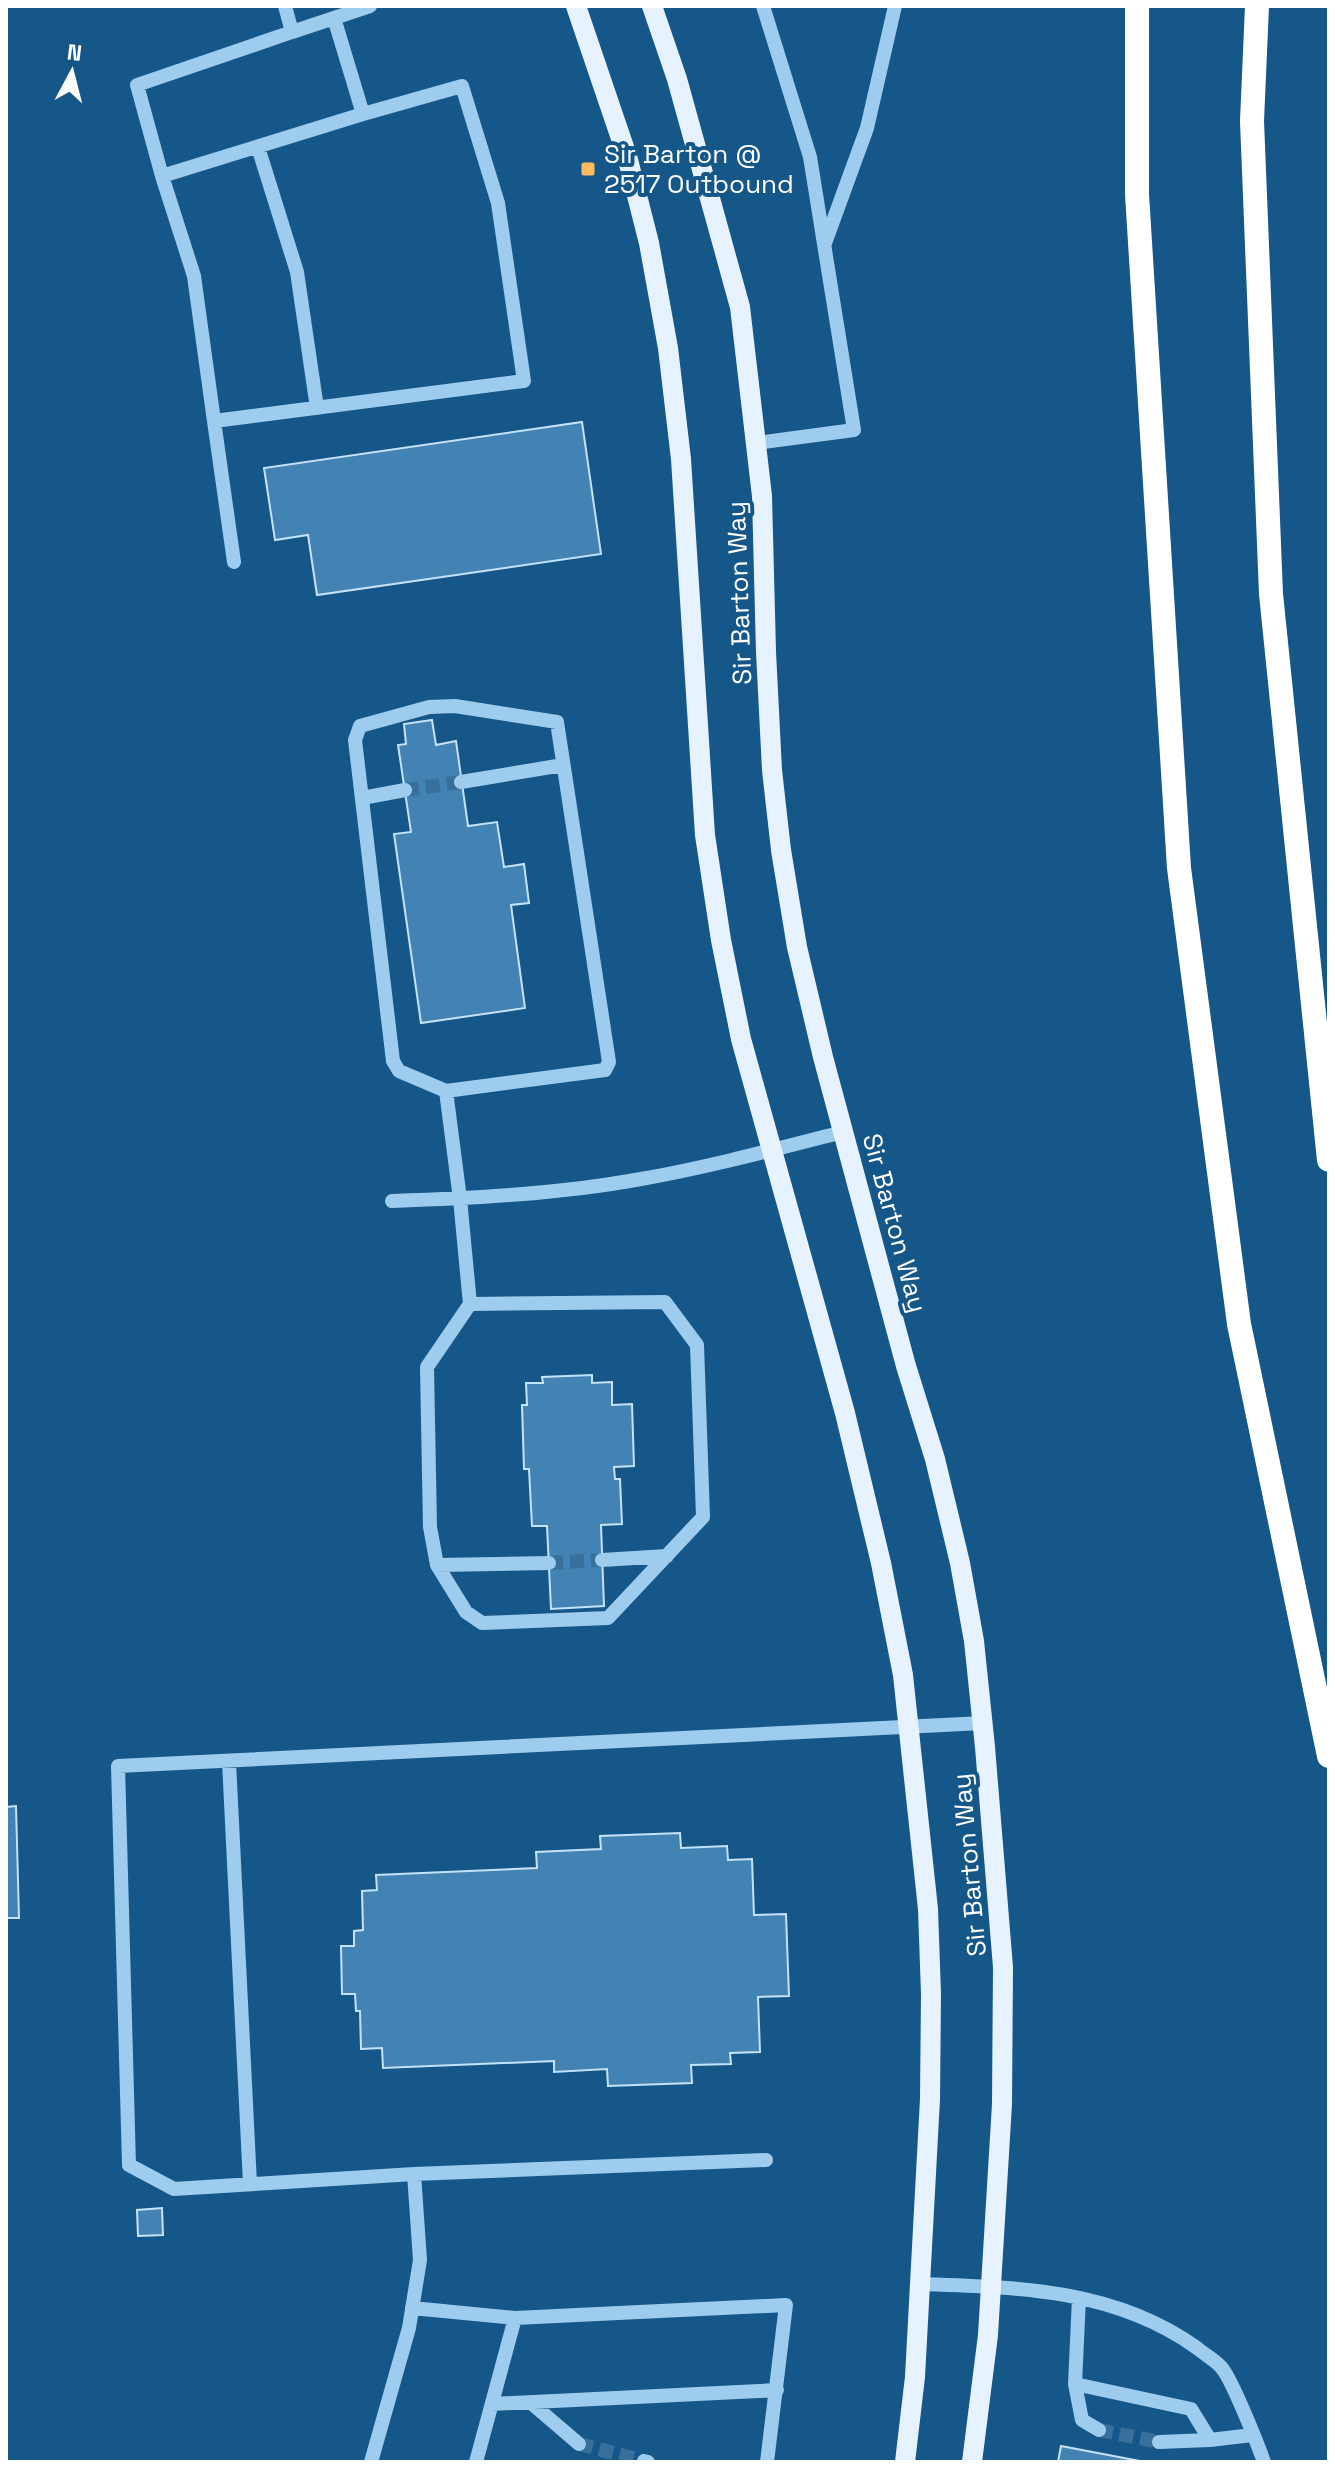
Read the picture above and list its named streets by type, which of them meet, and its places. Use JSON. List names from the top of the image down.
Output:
{
  "streets": {
    "main road": ["Sir Barton Way"]
  },
  "places": {
    "transit": ["Sir Barton @ 2517 Outbound"]
  },
  "north": "top"
}
